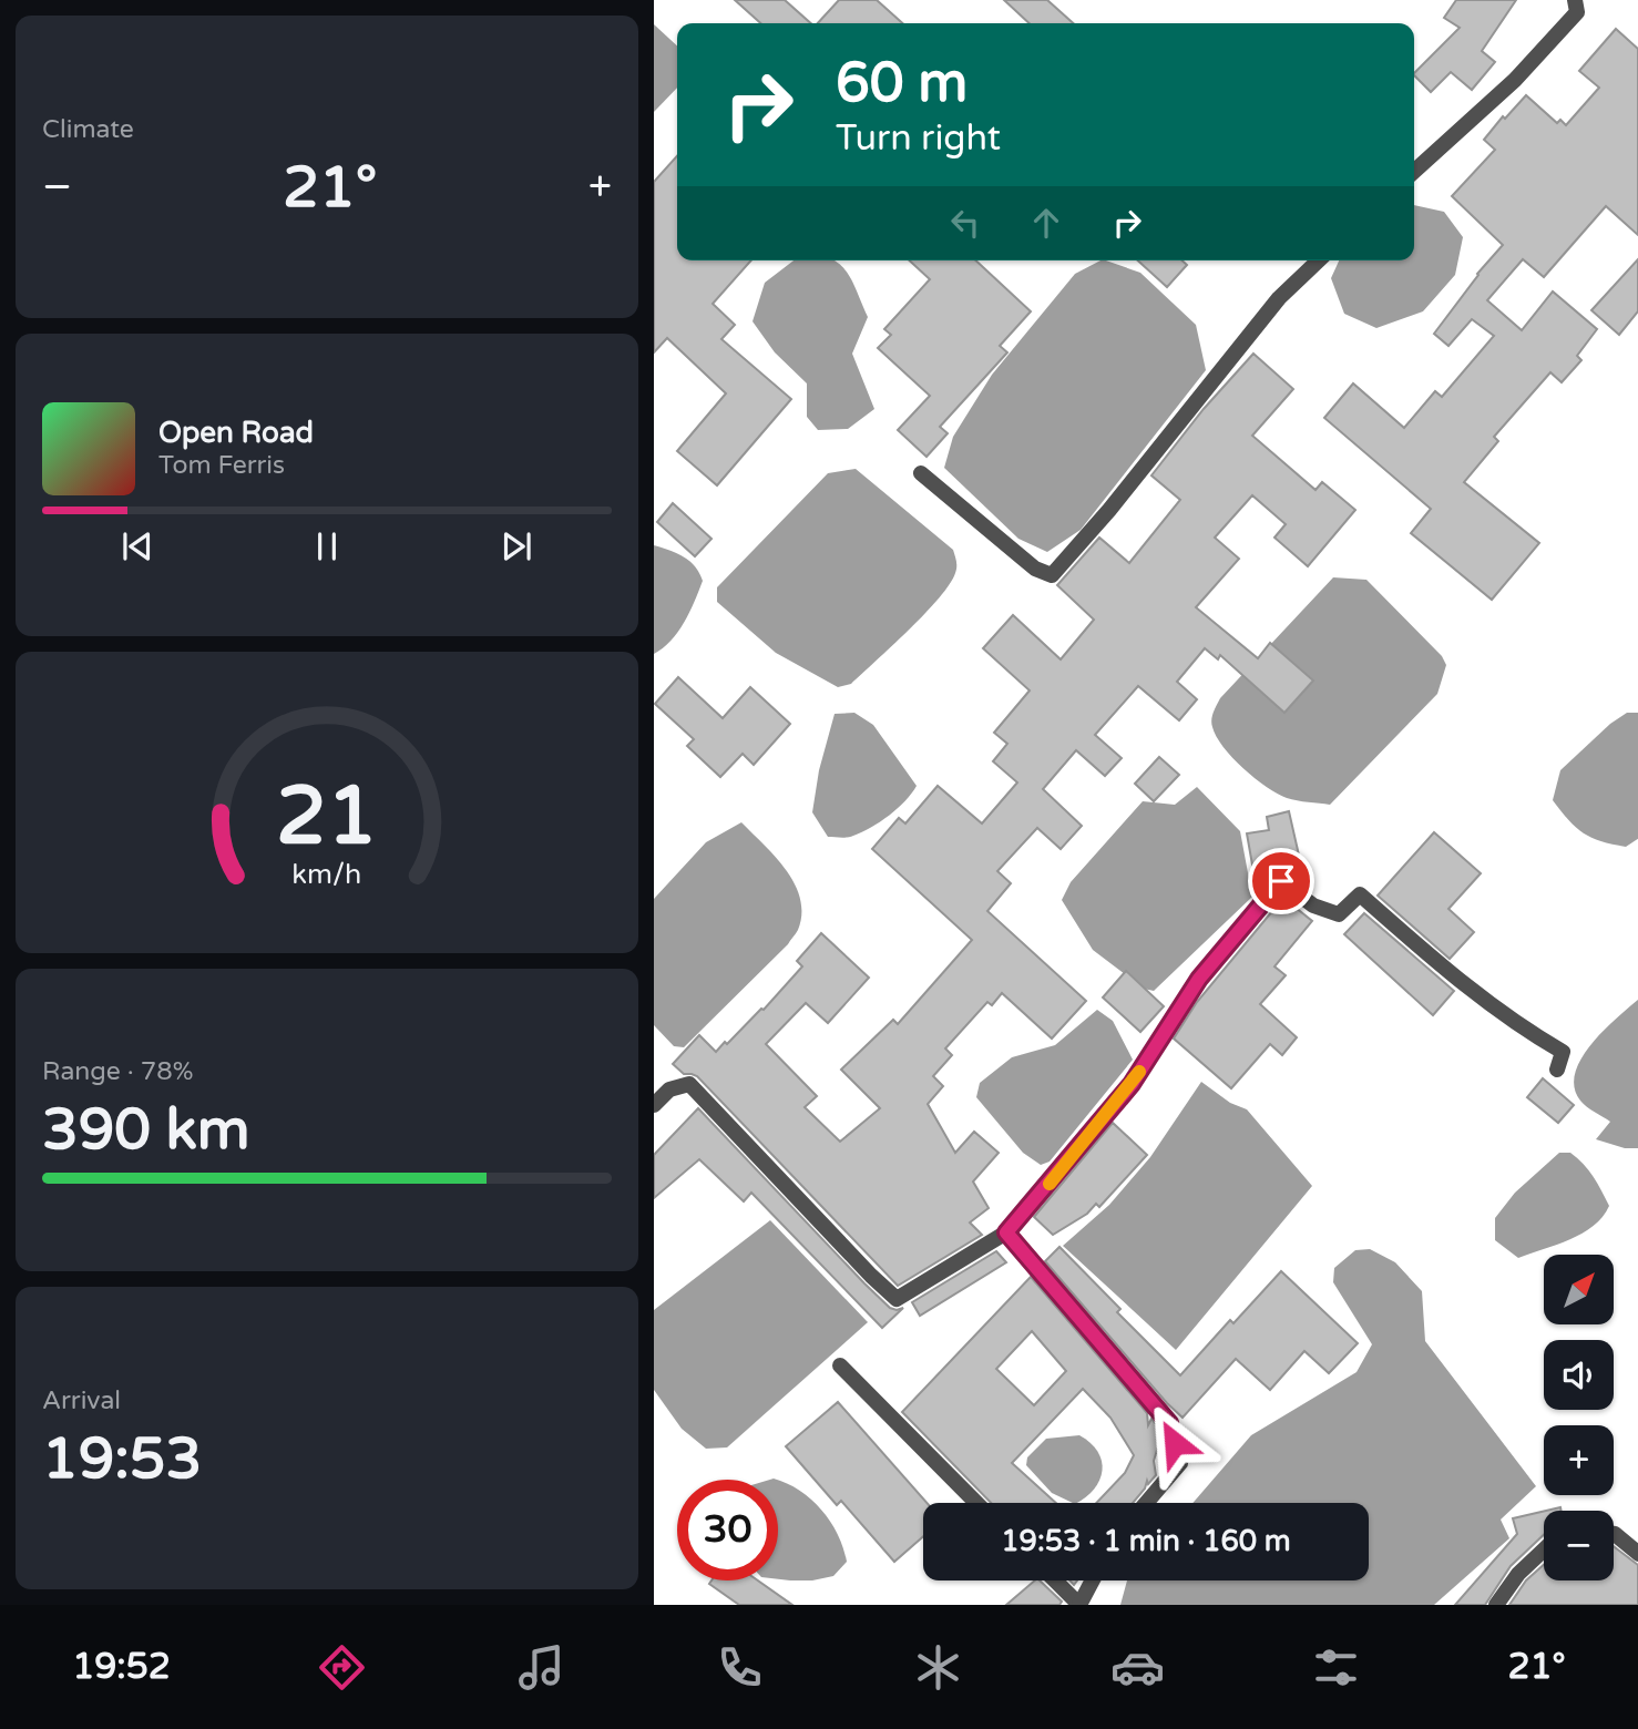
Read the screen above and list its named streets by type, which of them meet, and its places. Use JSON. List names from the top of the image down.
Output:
{
  "north": "top right",
  "page": {
    "tile": [
      "Climate",
      ["Range · 78%", "390 km"],
      ["Arrival", "19:53"]
    ],
    "turn": ["60 m", "Turn right"],
    "heat": ["−", "21°", "+"],
    "song": ["Open Road", "Tom Ferris"],
    "map_buttons": ["+", "−"],
    "limit": "30",
    "trip": "19:53 · 1 min · 160 m",
    "tabs": ["19:52", "21°"],
    "gauge": ["21", "km/h"]
  }
}
